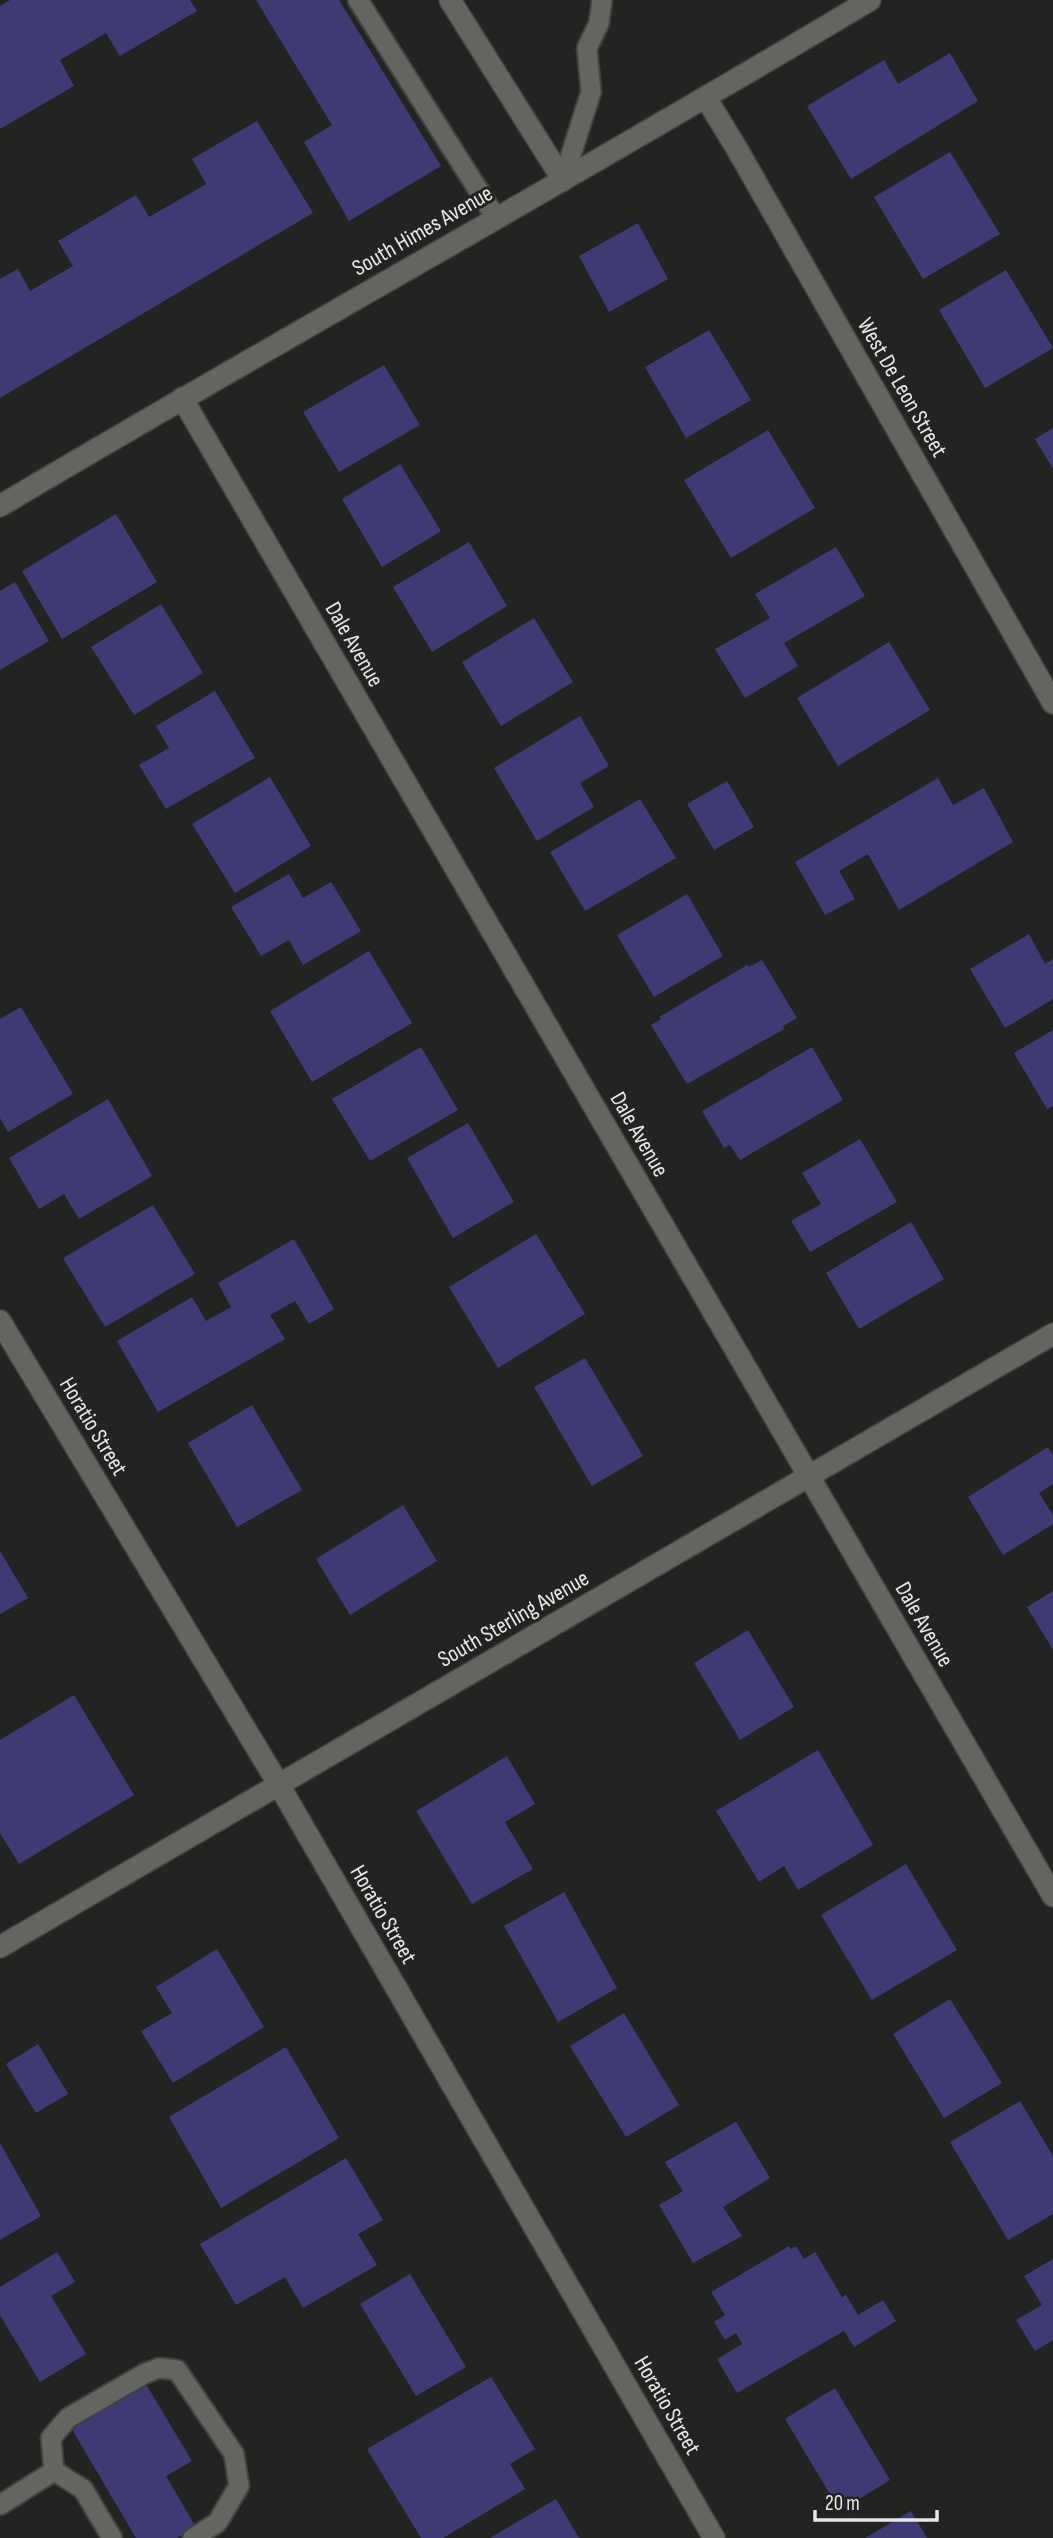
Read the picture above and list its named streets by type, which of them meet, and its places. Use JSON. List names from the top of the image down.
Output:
{
  "streets": {
    "street": [
      "South Himes Avenue",
      "West De Leon Street",
      "Dale Avenue",
      "Horatio Street",
      "South Sterling Avenue"
    ]
  },
  "crossings": [
    ["South Himes Avenue", "West De Leon Street"],
    ["South Himes Avenue", "Dale Avenue"],
    ["Dale Avenue", "South Sterling Avenue"],
    ["Horatio Street", "South Sterling Avenue"]
  ],
  "scale_bar": "20 m"
}
